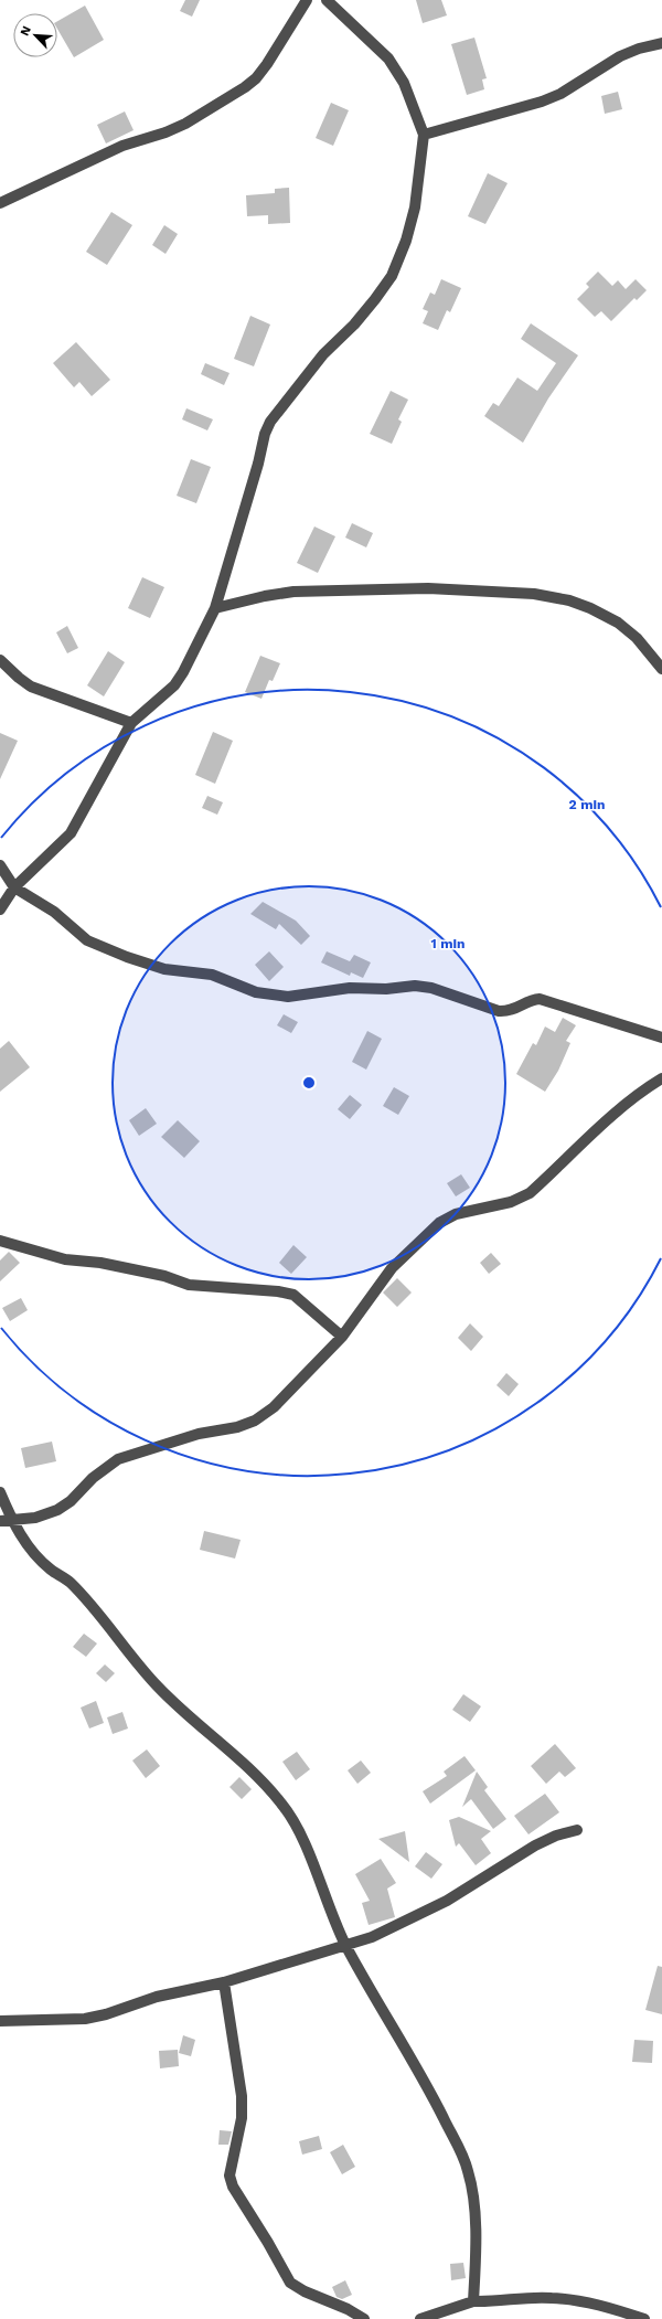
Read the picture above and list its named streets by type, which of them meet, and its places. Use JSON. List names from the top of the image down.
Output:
{
  "north": "top left",
  "rings": ["2 min", "1 min"]
}
